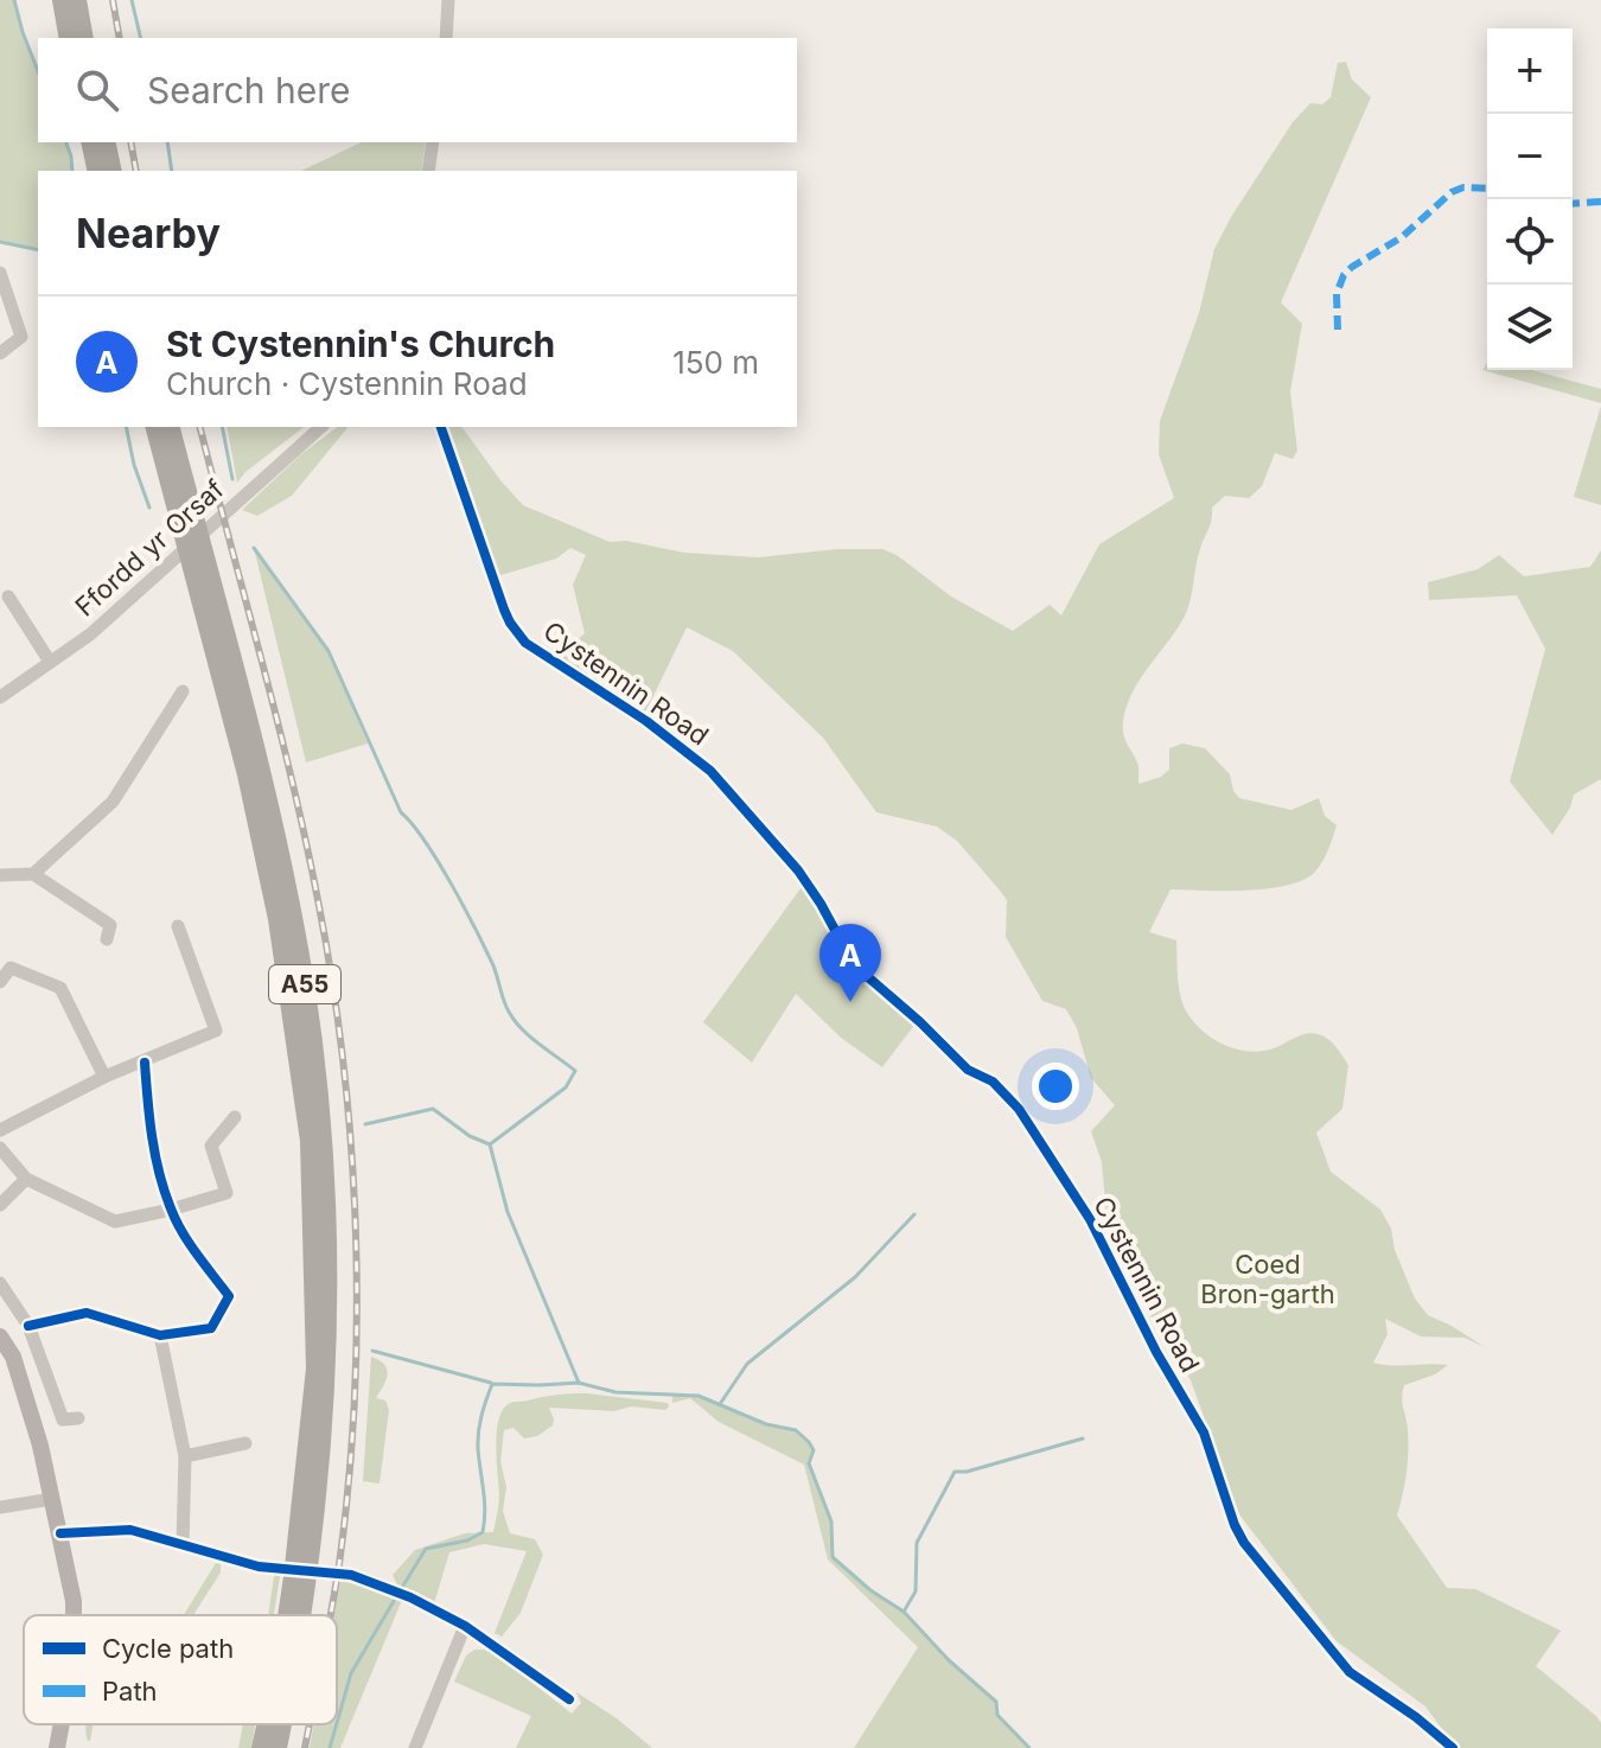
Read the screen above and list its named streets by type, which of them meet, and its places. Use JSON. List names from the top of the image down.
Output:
{
  "streets": {
    "highway": ["A55"],
    "street": ["Ffordd yr Orsaf", "Cystennin Road"]
  },
  "parks": ["Coed Bron-garth"],
  "legend": ["Cycle path", "Path"],
  "page": {
    "map_buttons": ["+", "−"],
    "search": "Search here",
    "heading": "Nearby",
    "list": [
      {
        "mark": "A",
        "name": "St Cystennin's Church",
        "note": "Church · Cystennin Road",
        "value": "150 m"
      }
    ],
    "pins": "A"
  }
}
